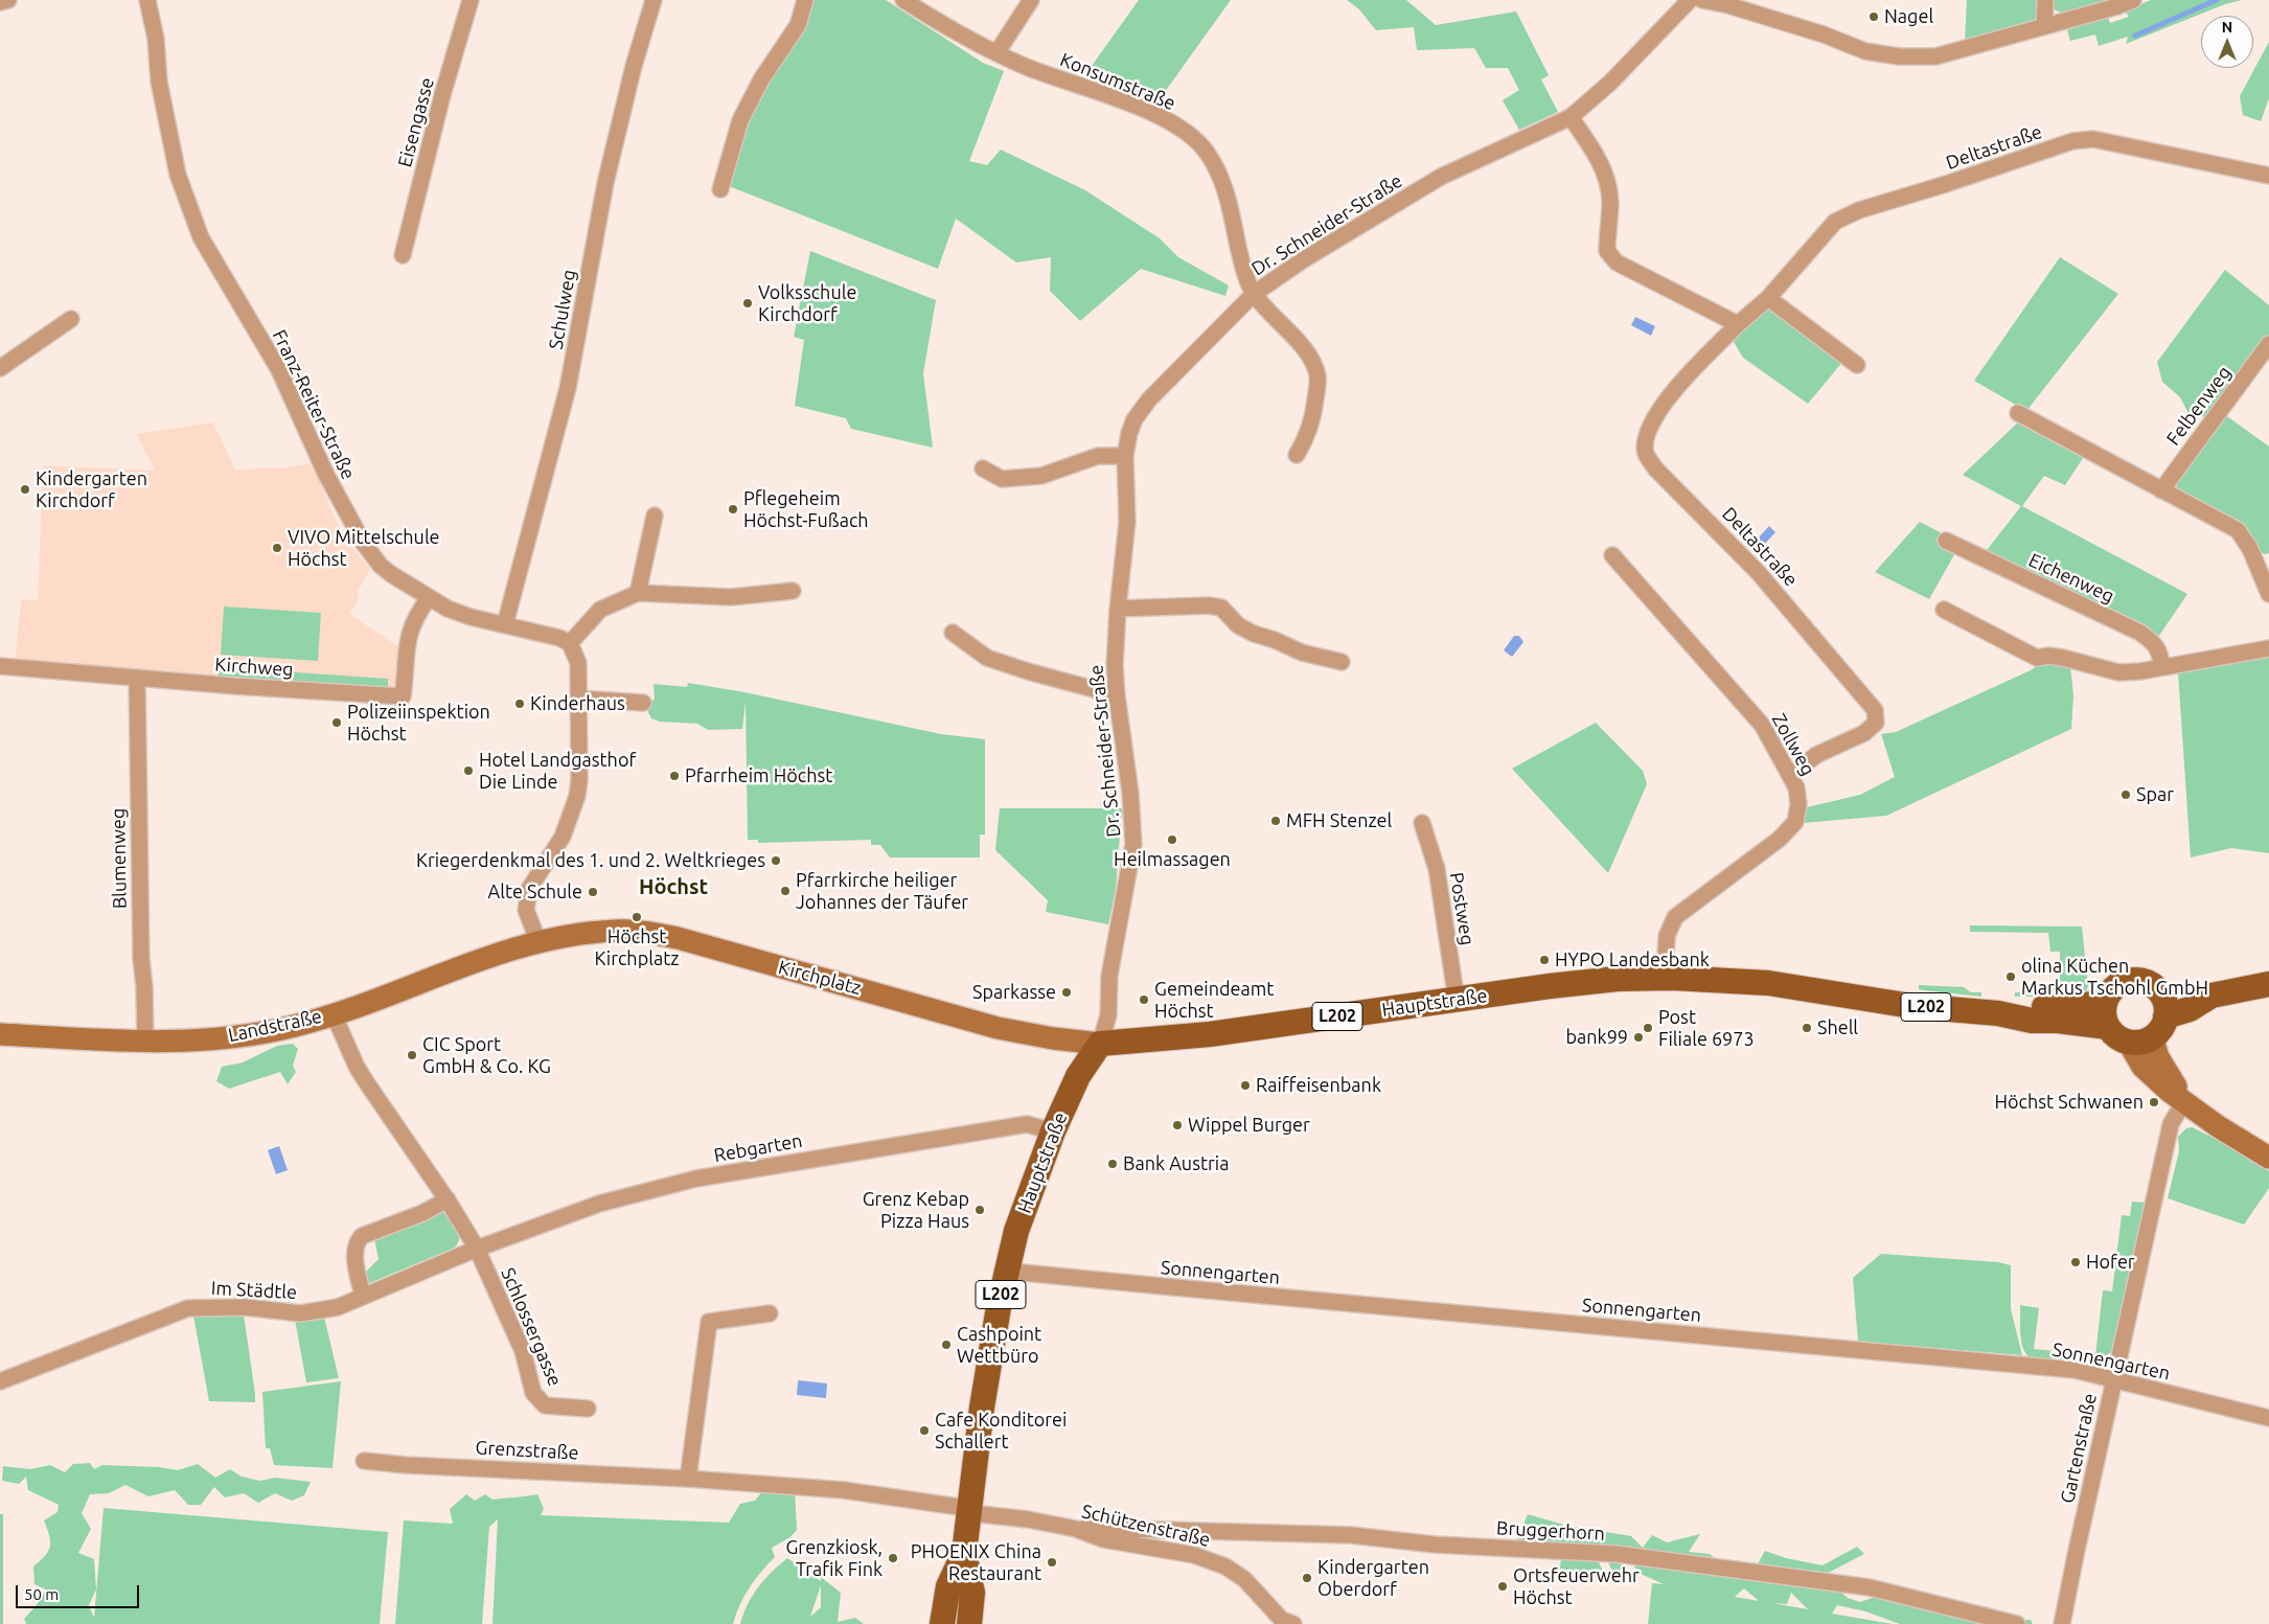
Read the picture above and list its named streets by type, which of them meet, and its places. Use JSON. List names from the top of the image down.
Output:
{
  "streets": {
    "main road": [
      "Kirchplatz",
      "Hauptstraße",
      "L202",
      "Landstraße"
    ],
    "street": [
      "Konsumstraße",
      "Eisengasse",
      "Deltastraße",
      "Dr. Schneider-Straße",
      "Schulweg",
      "Franz-Reiter-Straße",
      "Felbenweg",
      "Eichenweg",
      "Kirchweg",
      "Zollweg",
      "Blumenweg",
      "Postweg",
      "Rebgarten",
      "Sonnengarten",
      "Im Städtle",
      "Schlossergasse",
      "Gartenstraße",
      "Grenzstraße",
      "Schützenstraße",
      "Bruggerhorn"
    ]
  },
  "crossings": [
    ["Konsumstraße", "Dr. Schneider-Straße"],
    ["Deltastraße", "Zollweg"],
    ["Dr. Schneider-Straße", "Kirchplatz"],
    ["Dr. Schneider-Straße", "Hauptstraße"],
    ["Schulweg", "Franz-Reiter-Straße"],
    ["Franz-Reiter-Straße", "Kirchweg"],
    ["Kirchweg", "Blumenweg"],
    ["Zollweg", "Hauptstraße"],
    ["Blumenweg", "Landstraße"],
    ["Postweg", "Hauptstraße"],
    ["Kirchplatz", "Hauptstraße"],
    ["Kirchplatz", "Landstraße"],
    ["Hauptstraße", "L202"],
    ["Hauptstraße", "Rebgarten"],
    ["Hauptstraße", "Sonnengarten"],
    ["Hauptstraße", "Grenzstraße"],
    ["Hauptstraße", "Schützenstraße"],
    ["L202", "Grenzstraße"],
    ["L202", "Schützenstraße"],
    ["Landstraße", "Schlossergasse"],
    ["Rebgarten", "Im Städtle"],
    ["Rebgarten", "Schlossergasse"],
    ["Sonnengarten", "Gartenstraße"],
    ["Im Städtle", "Schlossergasse"],
    ["Grenzstraße", "Schützenstraße"],
    ["Schützenstraße", "Bruggerhorn"]
  ],
  "districts": ["Höchst"],
  "places": [
    "Nagel",
    "Volksschule Kirchdorf",
    "Kindergarten Kirchdorf",
    "Pflegeheim Höchst-Fußach",
    "VIVO Mittelschule Höchst",
    "Kinderhaus",
    "Polizeiinspektion Höchst",
    "Hotel Landgasthof Die Linde",
    "Pfarrheim Höchst",
    "Spar",
    "MFH Stenzel",
    "Heilmassagen",
    "Kriegerdenkmal des 1. und 2. Weltkrieges",
    "Pfarrkirche heiliger Johannes der Täufer",
    "Alte Schule",
    "Höchst Kirchplatz",
    "HYPO Landesbank",
    "olina Küchen Markus Tschohl GmbH",
    "Sparkasse",
    "Gemeindeamt Höchst",
    "Post Filiale 6973",
    "Shell",
    "bank99",
    "CIC Sport GmbH & Co. KG",
    "Raiffeisenbank",
    "Höchst Schwanen",
    "Wippel Burger",
    "Bank Austria",
    "Grenz Kebap Pizza Haus",
    "Hofer",
    "Cashpoint Wettbüro",
    "Cafe Konditorei Schallert",
    "Grenzkiosk, Trafik Fink",
    "PHOENIX China Restaurant",
    "Kindergarten Oberdorf",
    "Ortsfeuerwehr Höchst"
  ],
  "scale_bar": "50 m",
  "north": "top"
}
